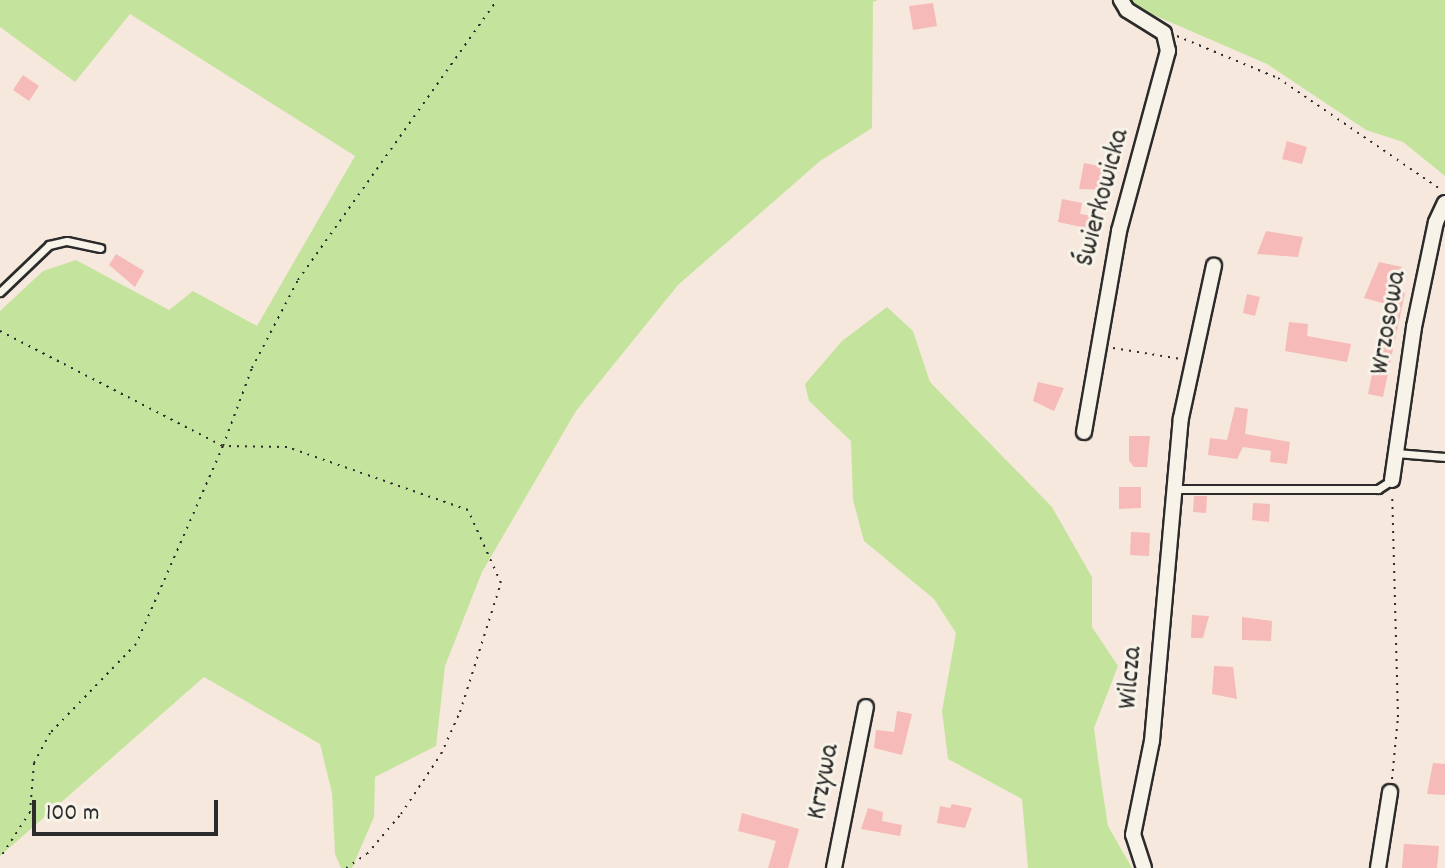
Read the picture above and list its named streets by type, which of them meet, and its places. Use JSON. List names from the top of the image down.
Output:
{
  "streets": {
    "street": [
      "Świerkowicka",
      "Wrzosowa",
      "Wilcza",
      "Krzywa"
    ]
  },
  "scale_bar": "100 m"
}
